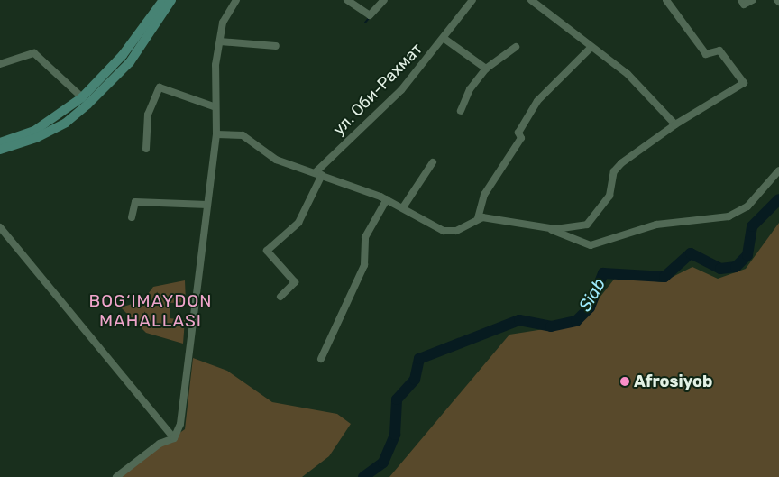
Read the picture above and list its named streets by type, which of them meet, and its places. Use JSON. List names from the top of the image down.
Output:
{
  "streets": {
    "street": ["ул. Оби-Рахмат"]
  },
  "districts": ["BOG‘IMAYDON MAHALLASI"],
  "water": ["Siab"],
  "places": ["Afrosiyob"]
}
